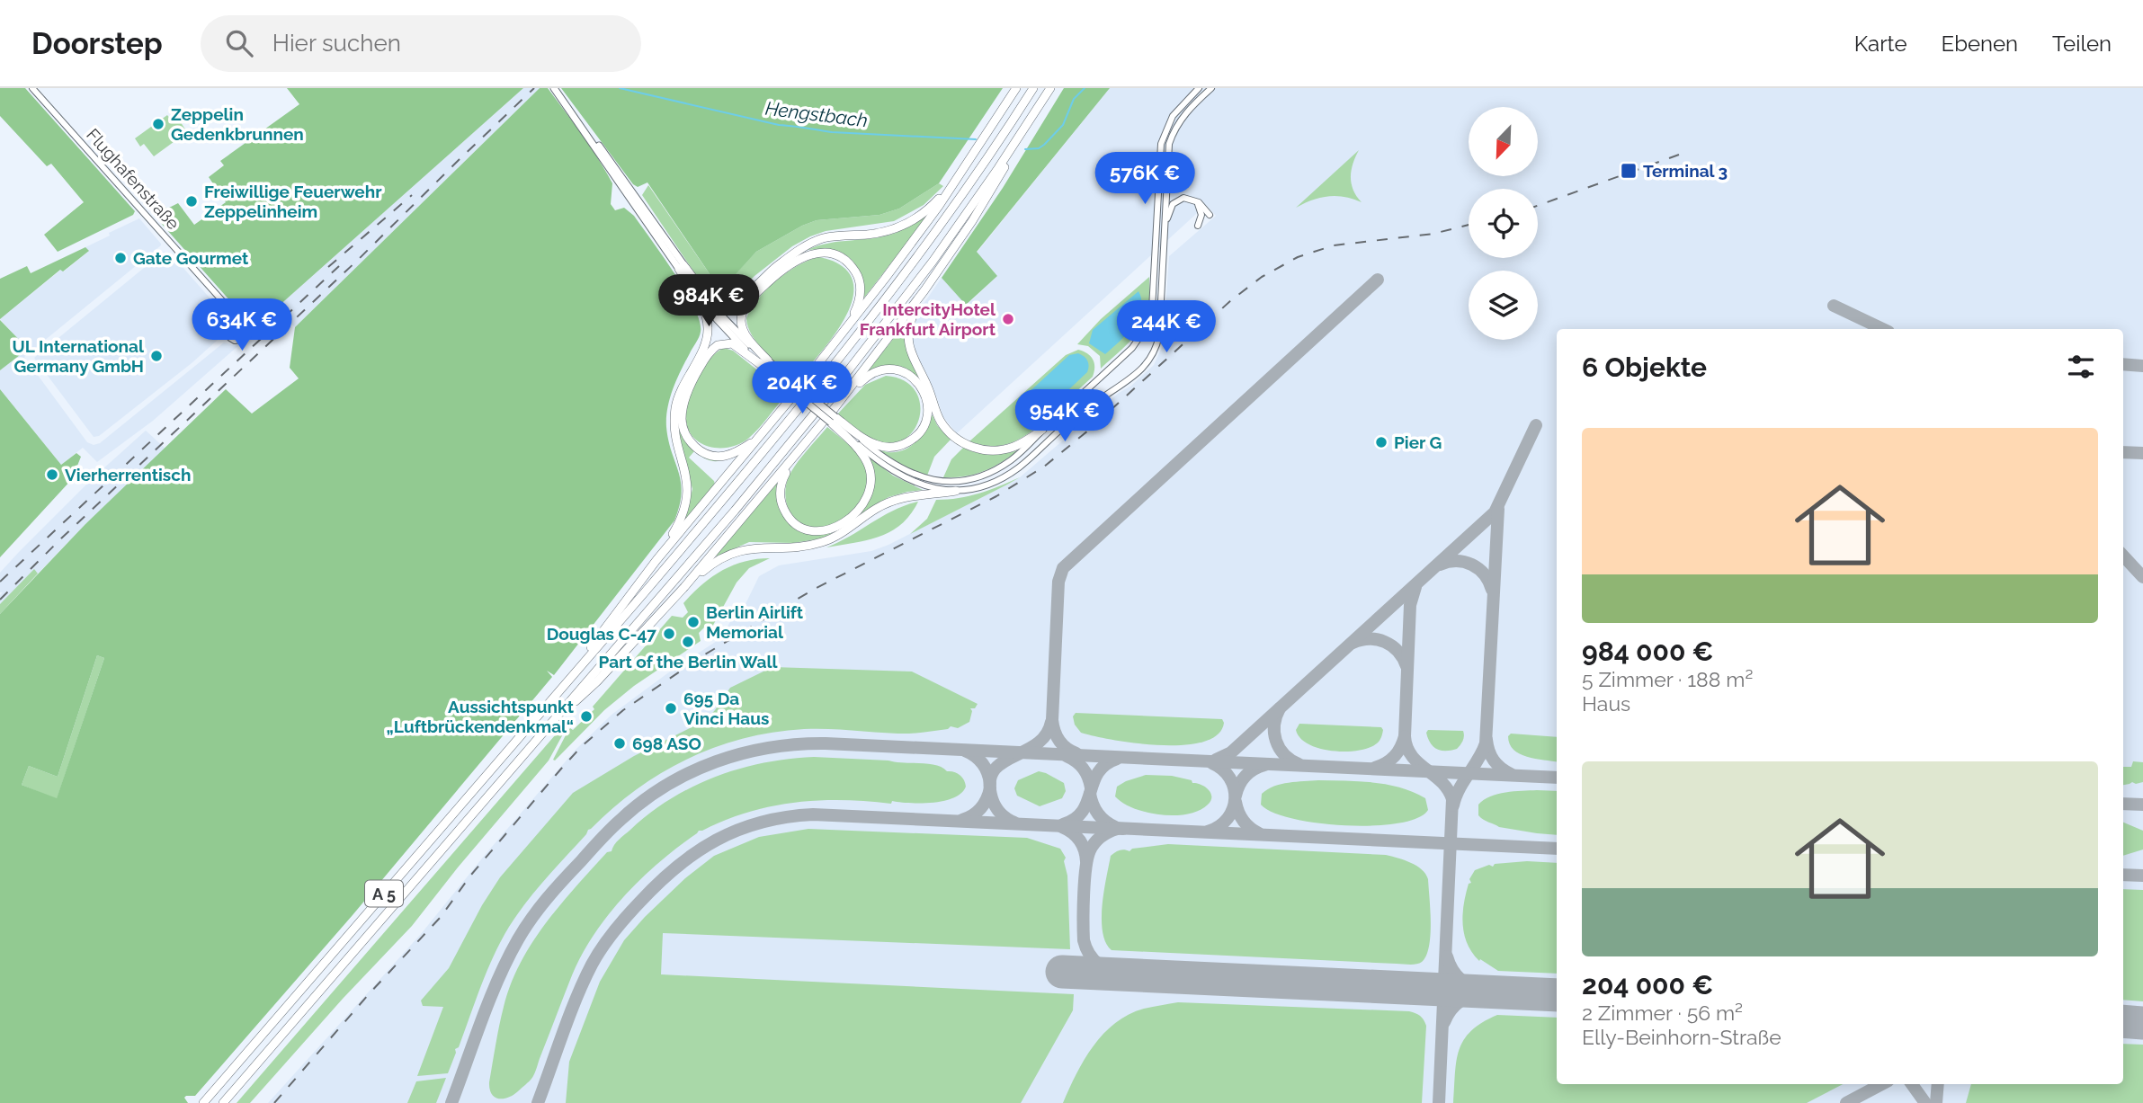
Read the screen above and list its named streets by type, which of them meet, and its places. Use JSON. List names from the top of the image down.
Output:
{
  "streets": {
    "highway": ["A 5"],
    "street": ["Flughafenstraße"]
  },
  "water": ["Hengstbach"],
  "places": {
    "other": [
      "Zeppelin Gedenkbrunnen",
      "Freiwillige Feuerwehr Zeppelinheim",
      "Gate Gourmet",
      "IntercityHotel Frankfurt Airport",
      "UL International Germany GmbH",
      "Pier G",
      "Vierherrentisch",
      "Berlin Airlift Memorial",
      "Douglas C-47",
      "Part of the Berlin Wall",
      "695 Da Vinci Haus",
      "Aussichtspunkt „Luftbrückendenkmal“",
      "698 ASO"
    ],
    "transit": ["Terminal 3"]
  },
  "north": "bottom left",
  "page": {
    "header": "Doorstep",
    "search": "Hier suchen",
    "nav": ["Karte", "Ebenen", "Teilen"],
    "price": [
      "576K €",
      "984K €",
      "634K €",
      "244K €",
      "204K €",
      "954K €"
    ],
    "heading": "6 Objekte",
    "list": [
      {
        "name": "984 000 €",
        "note": "5 Zimmer · 188 m² · Haus"
      },
      {
        "name": "204 000 €",
        "note": "2 Zimmer · 56 m² · Elly-Beinhorn-Straße"
      }
    ]
  }
}
